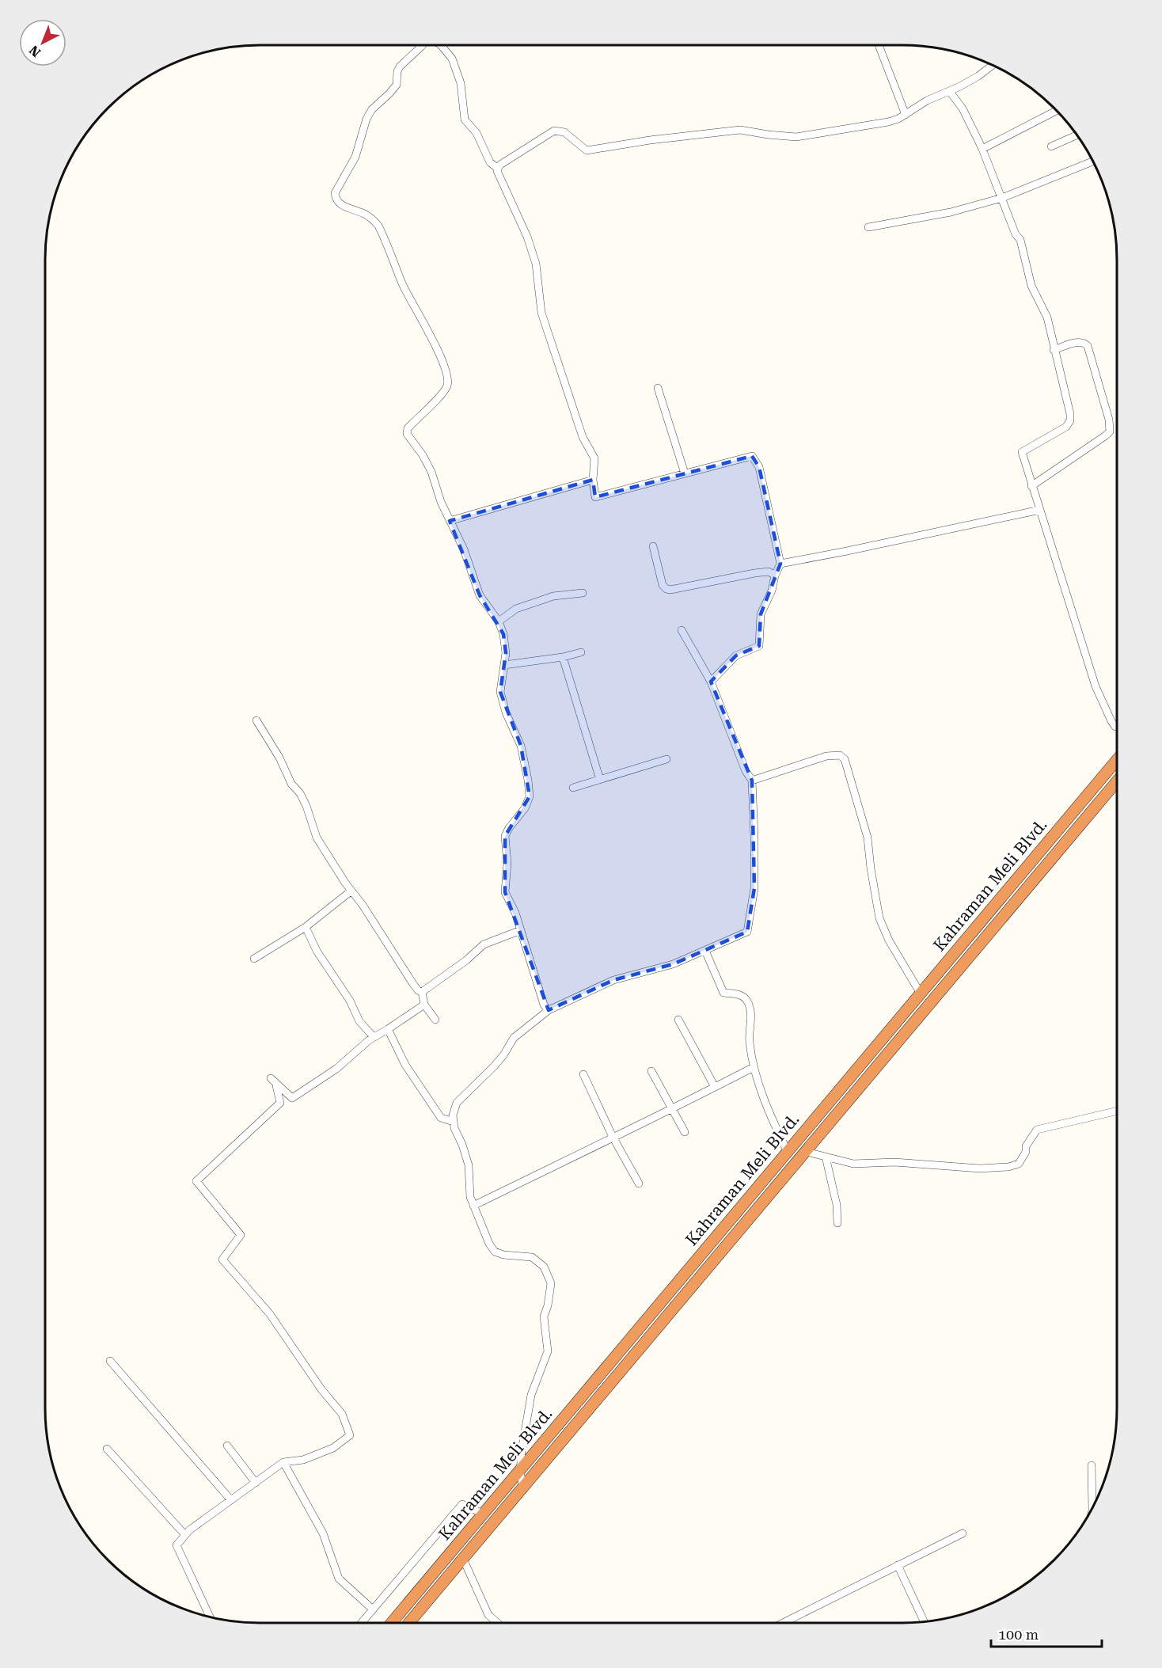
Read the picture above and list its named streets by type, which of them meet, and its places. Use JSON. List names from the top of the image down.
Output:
{
  "streets": {
    "highway": ["Kahraman Meli Blvd."]
  },
  "scale_bar": "100 m",
  "north": "bottom left"
}
